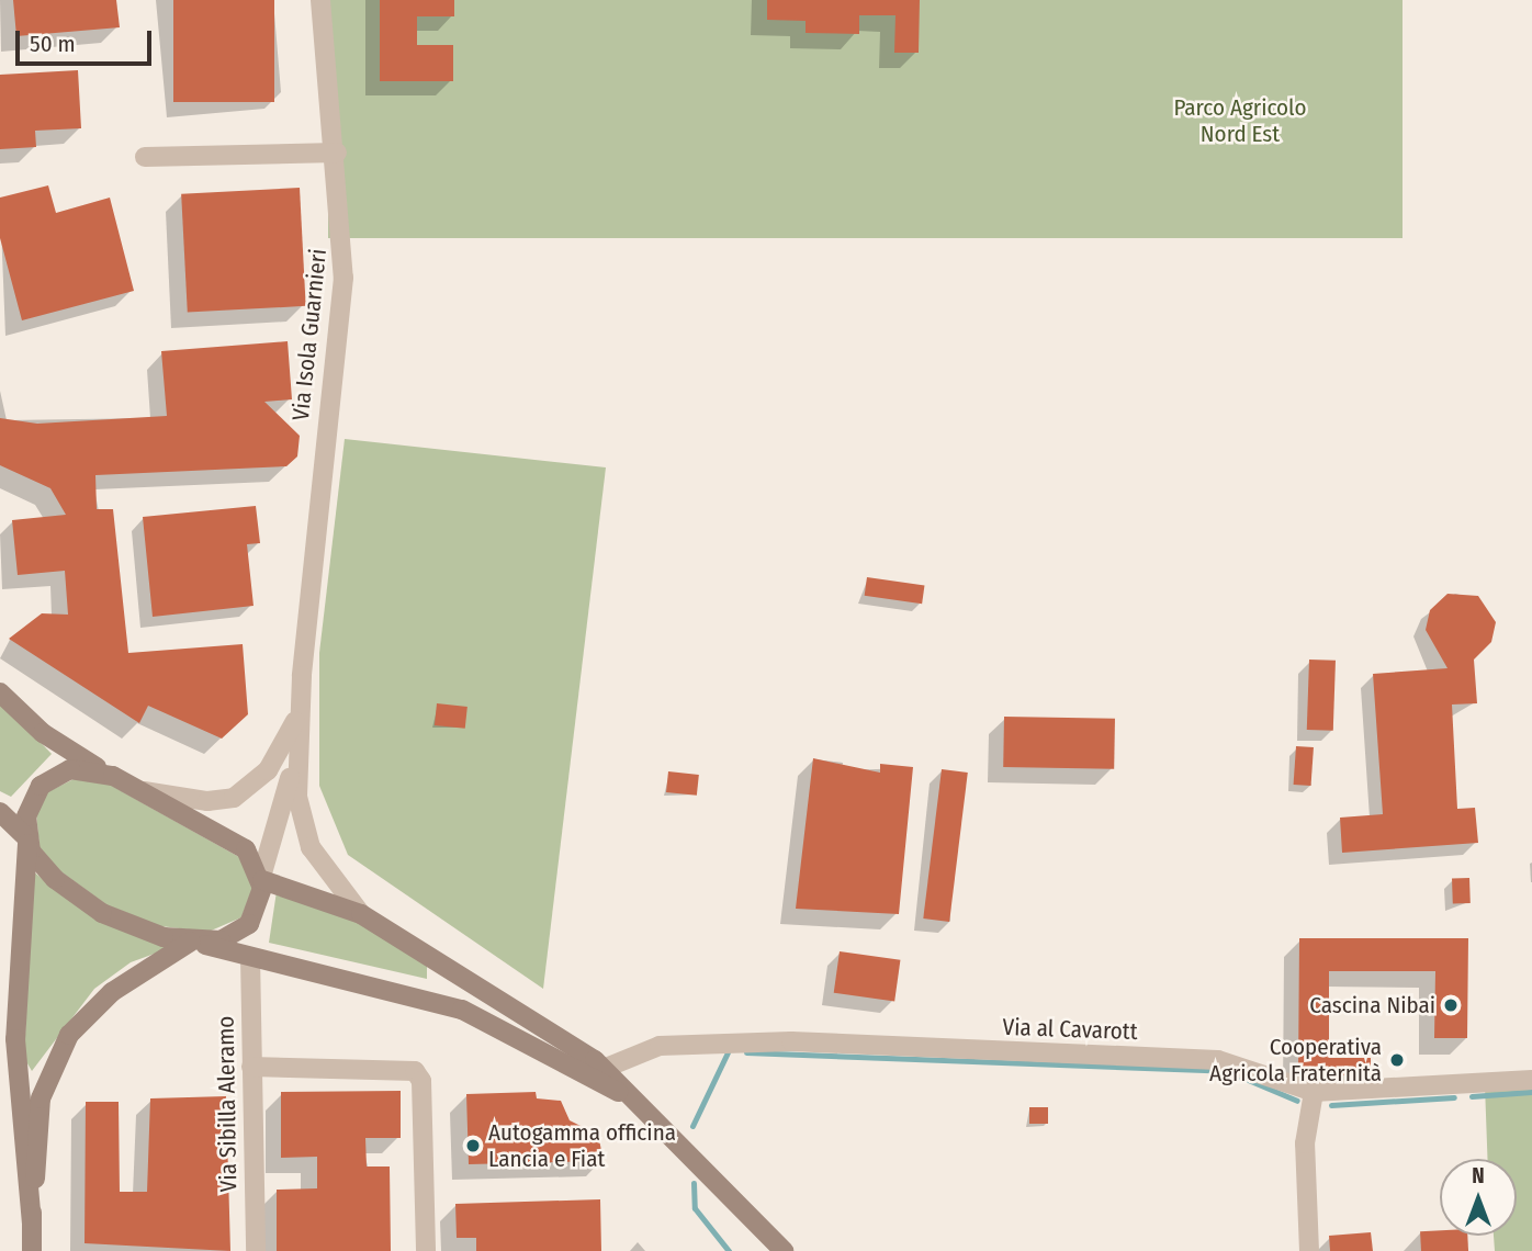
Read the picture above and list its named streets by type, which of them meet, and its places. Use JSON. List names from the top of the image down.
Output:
{
  "streets": {
    "street": ["Via Isola Guarnieri", "Via al Cavarott", "Via Sibilla Aleramo"]
  },
  "parks": ["Parco Agricolo Nord Est"],
  "places": ["Cascina Nibai", "Cooperativa Agricola Fraternità", "Autogamma officina Lancia e Fiat"],
  "scale_bar": "50 m",
  "north": "top"
}
